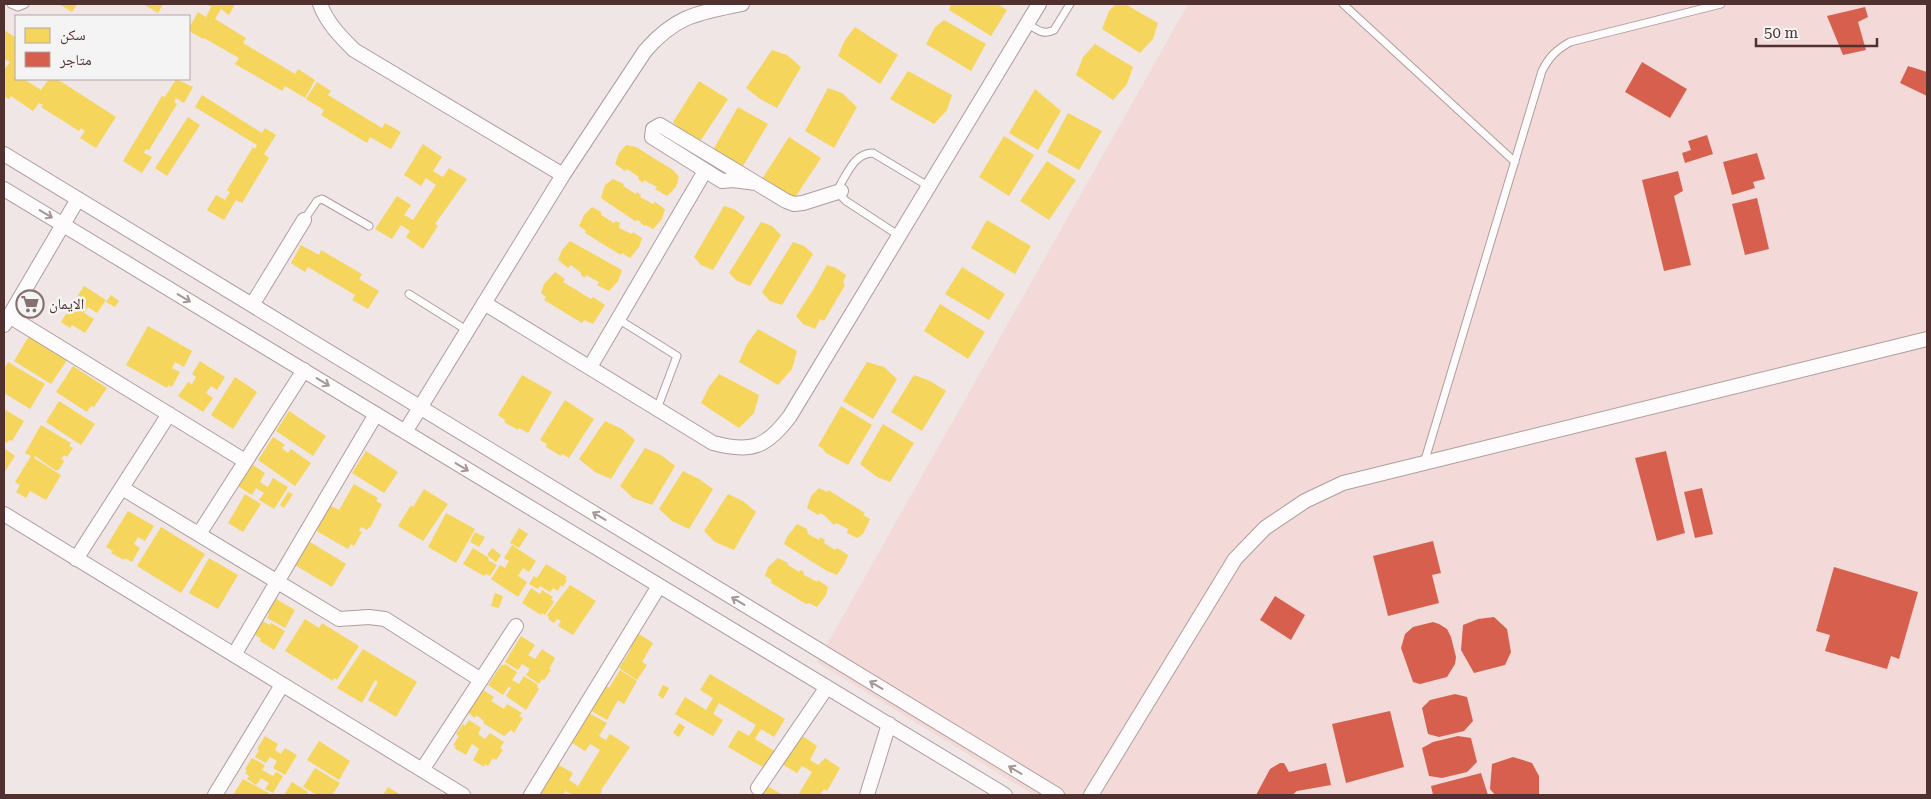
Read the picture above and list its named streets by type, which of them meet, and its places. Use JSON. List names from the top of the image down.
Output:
{
  "places": {
    "supermarket": ["الايمان"]
  },
  "legend": ["سكن", "متاجر"],
  "scale_bar": "50 m"
}
